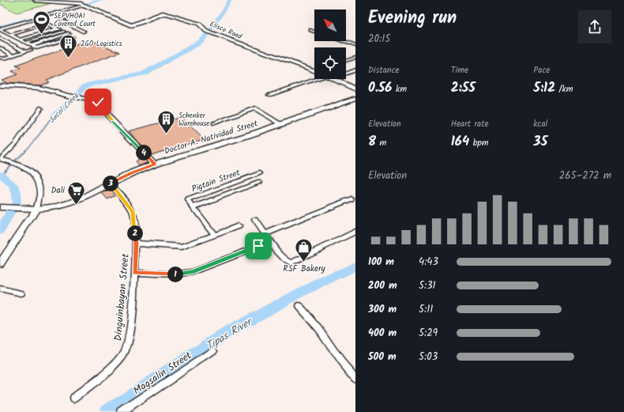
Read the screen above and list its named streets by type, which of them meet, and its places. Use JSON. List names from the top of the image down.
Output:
{
  "streets": {
    "main road": ["Elisco Road", "Doctor A. Natividad Street"],
    "street": ["Pigtain Street", "Dinguinbayan Street", "Magsalin Street"]
  },
  "crossings": [
    ["Doctor A. Natividad Street", "Dinguinbayan Street"]
  ],
  "water": ["Sucol Creek", "Tipas River"],
  "places": {
    "sports": ["SEPVHOAI Covered Court"],
    "building": ["2GO Logistics", "Schenker Warehouse"],
    "supermarket": ["Dali"],
    "shop": ["RSF Bakery"]
  },
  "north": "top left",
  "page": {
    "heading": ["Evening run", "20:15"],
    "stats": [
      ["Distance", "0.56 km"],
      ["Time", "2:55"],
      ["Pace", "5:12 /km"],
      ["Elevation", "8 m"],
      ["Heart rate", "164 bpm"],
      ["kcal", "35"]
    ],
    "pins": [
      "4",
      "3",
      "2",
      "1"
    ],
    "chart": ["Elevation", "265–272 m"],
    "list": [
      {
        "name": "100 m",
        "note": "4:43"
      },
      {
        "name": "200 m",
        "note": "5:31"
      },
      {
        "name": "300 m",
        "note": "5:11"
      },
      {
        "name": "400 m",
        "note": "5:29"
      },
      {
        "name": "500 m",
        "note": "5:03"
      }
    ]
  }
}
